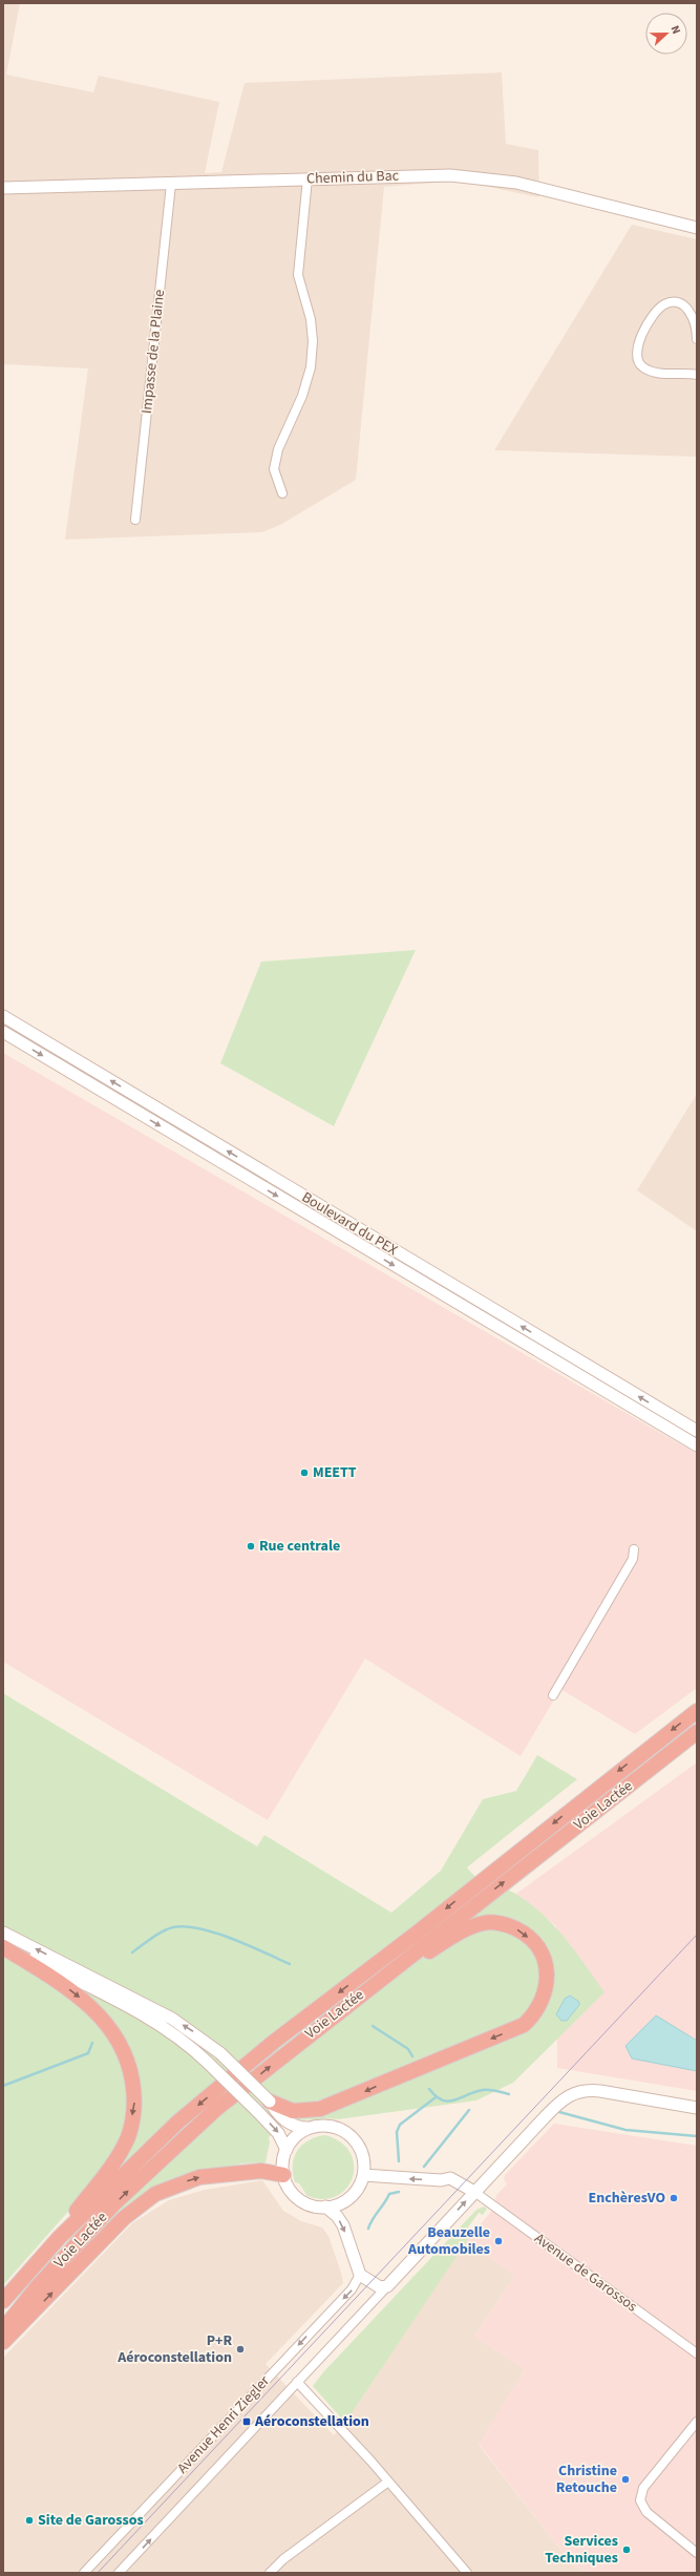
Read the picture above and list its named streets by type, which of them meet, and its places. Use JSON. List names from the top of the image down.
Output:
{
  "streets": {
    "highway": ["Voie Lactée"],
    "main road": ["Chemin du Bac", "Boulevard du PEX"],
    "street": ["Impasse de la Plaine", "Avenue de Garossos", "Avenue Henri Ziegler"]
  },
  "crossings": [
    ["Chemin du Bac", "Impasse de la Plaine"]
  ],
  "places": {
    "other": [
      "MEETT",
      "Rue centrale",
      "EnchèresVO",
      "Beauzelle Automobiles",
      "P+R Aéroconstellation",
      "Christine Retouche",
      "Site de Garossos",
      "Services Techniques"
    ],
    "transit": ["Aéroconstellation"]
  },
  "north": "right"
}
